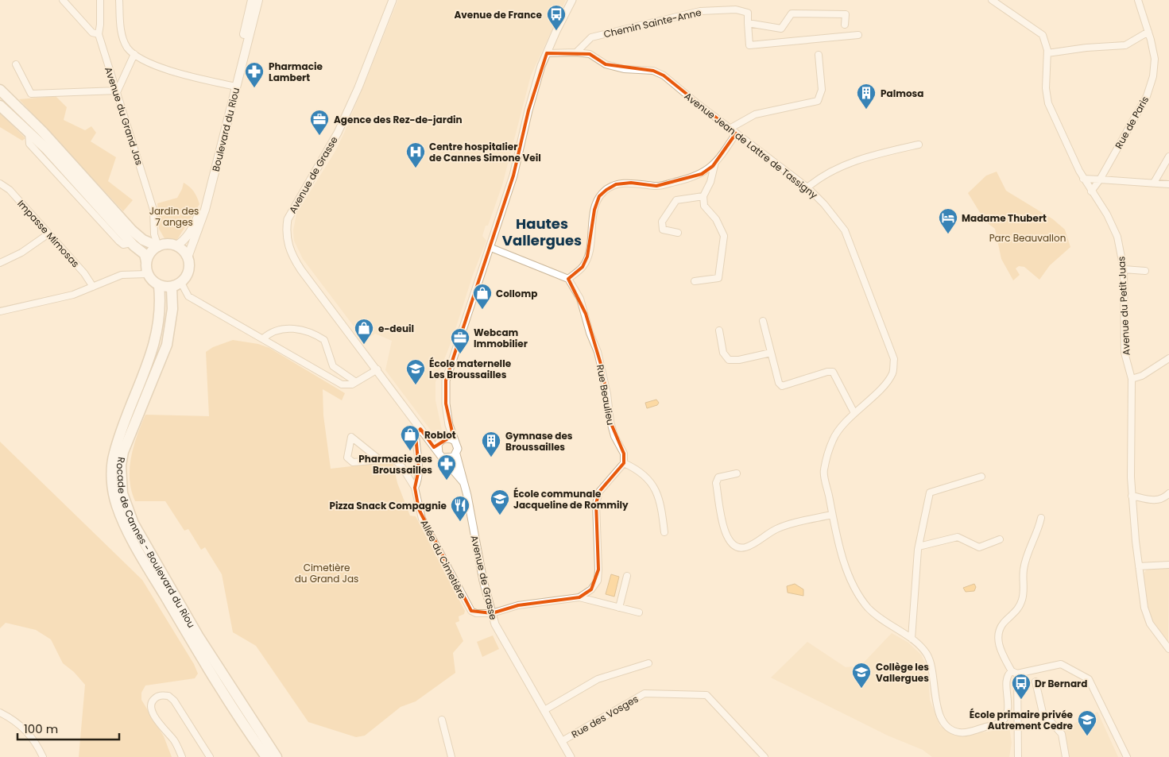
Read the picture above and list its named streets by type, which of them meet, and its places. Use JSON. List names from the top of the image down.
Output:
{
  "streets": {
    "highway": ["Rocade de Cannes - Boulevard du Riou"],
    "main road": ["Boulevard du Riou"],
    "street": [
      "Chemin Sainte-Anne",
      "Avenue du Grand Jas",
      "Rue de Paris",
      "Avenue Jean de Lattre de Tassigny",
      "Avenue de Grasse",
      "Impasse Mimosas",
      "Avenue du Petit Juas",
      "Rue Beaulieu",
      "Allée du Cimetière",
      "Rue des Vosges"
    ]
  },
  "crossings": [
    ["Chemin Sainte-Anne", "Avenue Jean de Lattre de Tassigny"],
    ["Avenue du Grand Jas", "Boulevard du Riou"],
    ["Avenue du Grand Jas", "Rocade de Cannes - Boulevard du Riou"],
    ["Rue de Paris", "Avenue du Petit Juas"],
    ["Boulevard du Riou", "Rocade de Cannes - Boulevard du Riou"],
    ["Avenue de Grasse", "Allée du Cimetière"],
    ["Avenue de Grasse", "Rue des Vosges"]
  ],
  "districts": ["Hautes Vallergues"],
  "parks": ["Jardin des 7 anges", "Parc Beauvallon", "Cimetière du Grand Jas"],
  "places": {
    "bus stop": ["Avenue de France", "Dr Bernard"],
    "pharmacy": ["Pharmacie Lambert", "Pharmacie des Broussailles"],
    "building": ["Palmosa", "Gymnase des Broussailles"],
    "office": ["Agence des Rez-de-jardin", "Webcam Immobilier"],
    "hospital": ["Centre hospitalier de Cannes Simone Veil"],
    "hotel": ["Madame Thubert"],
    "shop": ["Collomp", "e-deuil", "Roblot"],
    "school or university": [
      "École maternelle Les Broussailles",
      "École communale Jacqueline de Rommily",
      "Collège les Vallergues",
      "École primaire privée Autrement Cedre"
    ],
    "restaurant": ["Pizza Snack Compagnie"]
  },
  "scale_bar": "100 m"
}
